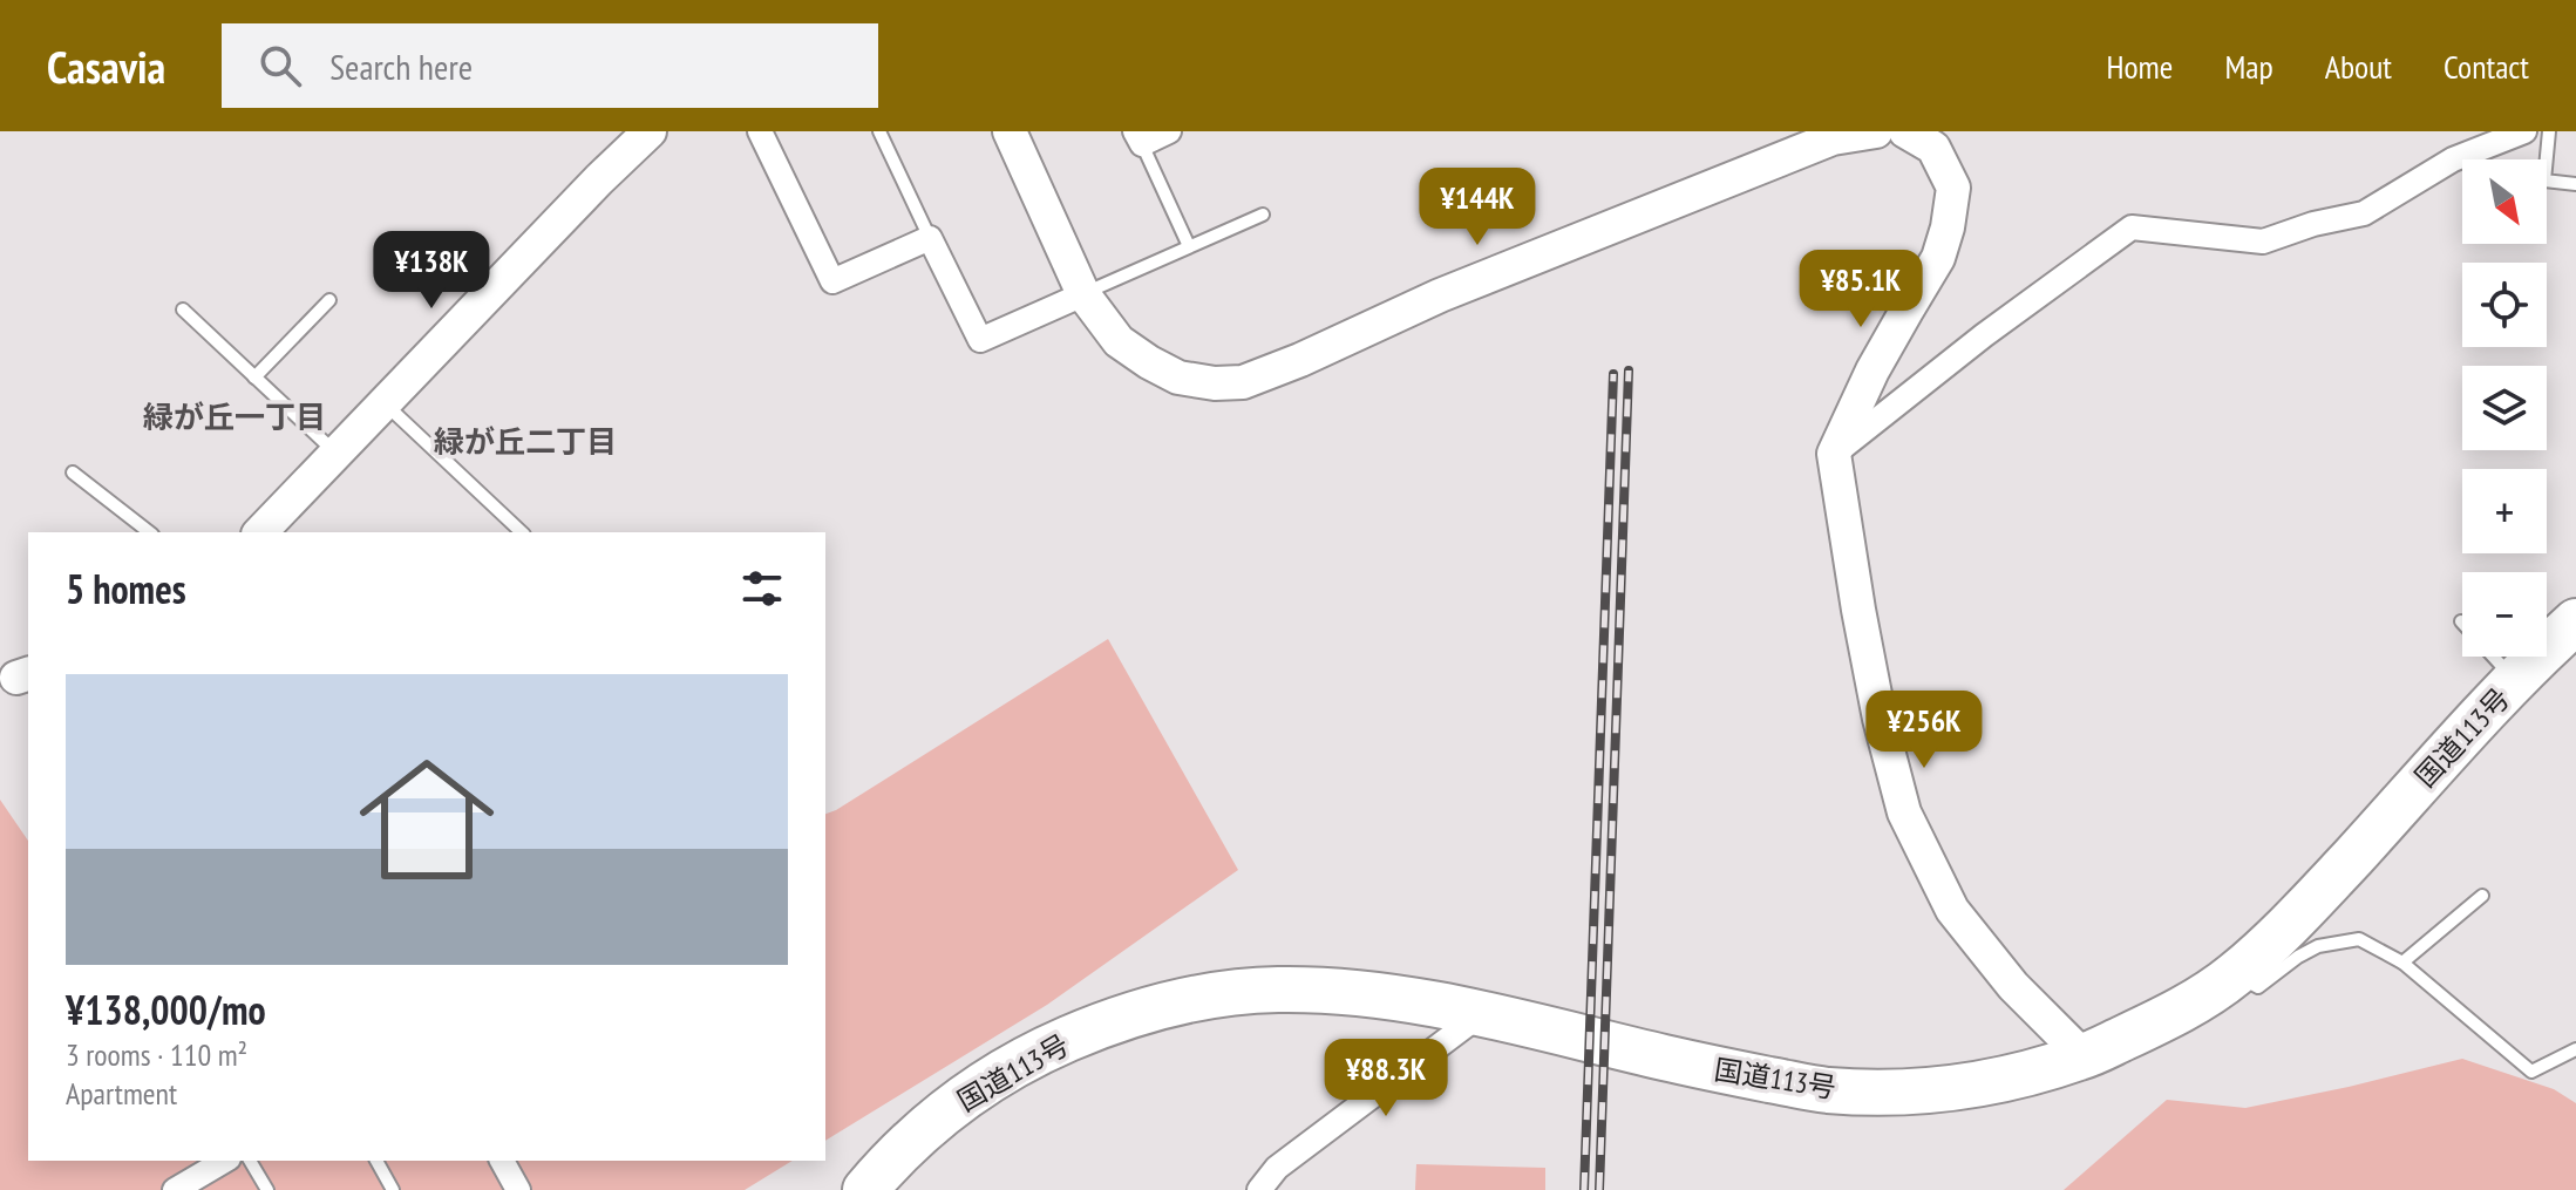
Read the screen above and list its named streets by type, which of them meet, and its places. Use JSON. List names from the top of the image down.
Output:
{
  "streets": {
    "highway": ["国道113号"]
  },
  "districts": ["緑が丘一丁目", "緑が丘二丁目"],
  "north": "bottom right",
  "page": {
    "header": "Casavia",
    "search": "Search here",
    "nav": [
      "Home",
      "Map",
      "About",
      "Contact"
    ],
    "map_buttons": ["+", "−"],
    "price": [
      "¥144K",
      "¥138K",
      "¥85.1K",
      "¥256K",
      "¥88.3K"
    ],
    "heading": "5 homes",
    "list": [
      {
        "name": "¥138,000/mo",
        "note": "3 rooms · 110 m² · Apartment"
      }
    ]
  }
}
